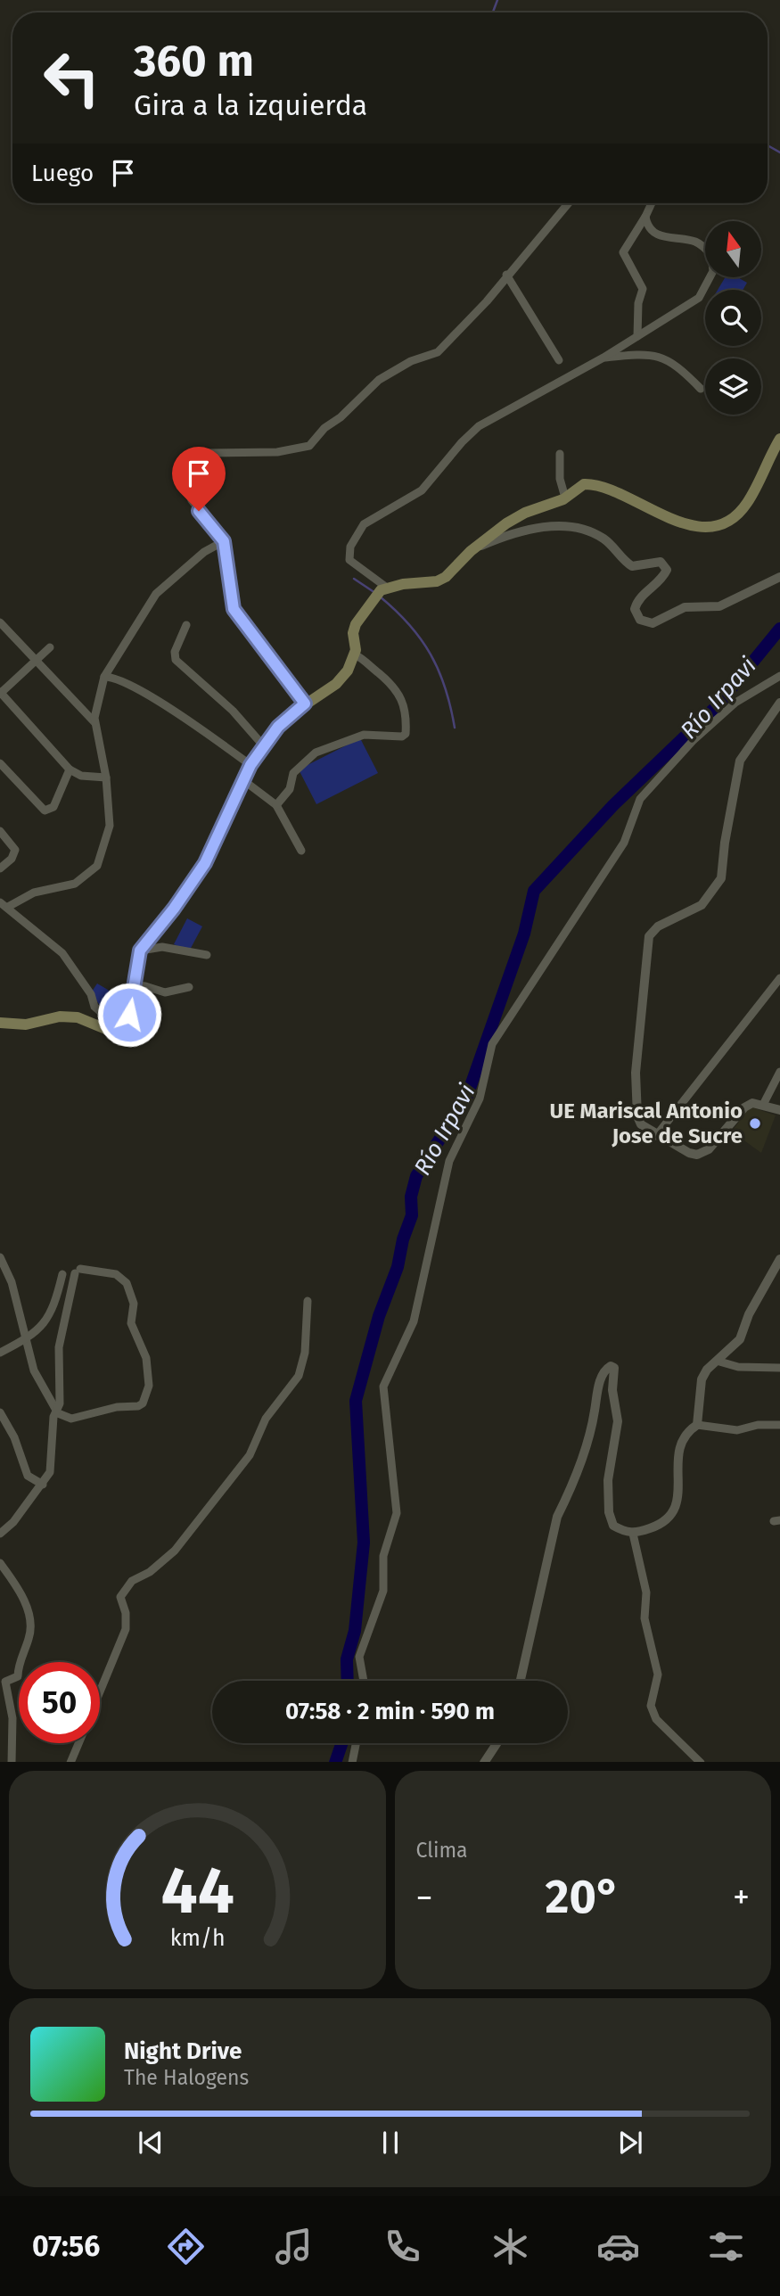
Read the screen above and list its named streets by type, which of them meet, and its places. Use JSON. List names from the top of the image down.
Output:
{
  "water": ["Río Irpavi"],
  "places": ["UE Mariscal Antonio Jose de Sucre"],
  "north": "top",
  "page": {
    "turn": ["360 m", "Gira a la izquierda"],
    "then": "Luego",
    "limit": "50",
    "trip": "07:58 · 2 min · 590 m",
    "tile": "Clima",
    "heat": ["−", "20°", "+"],
    "song": ["Night Drive", "The Halogens"],
    "tabs": "07:56",
    "gauge": ["44", "km/h"]
  }
}
